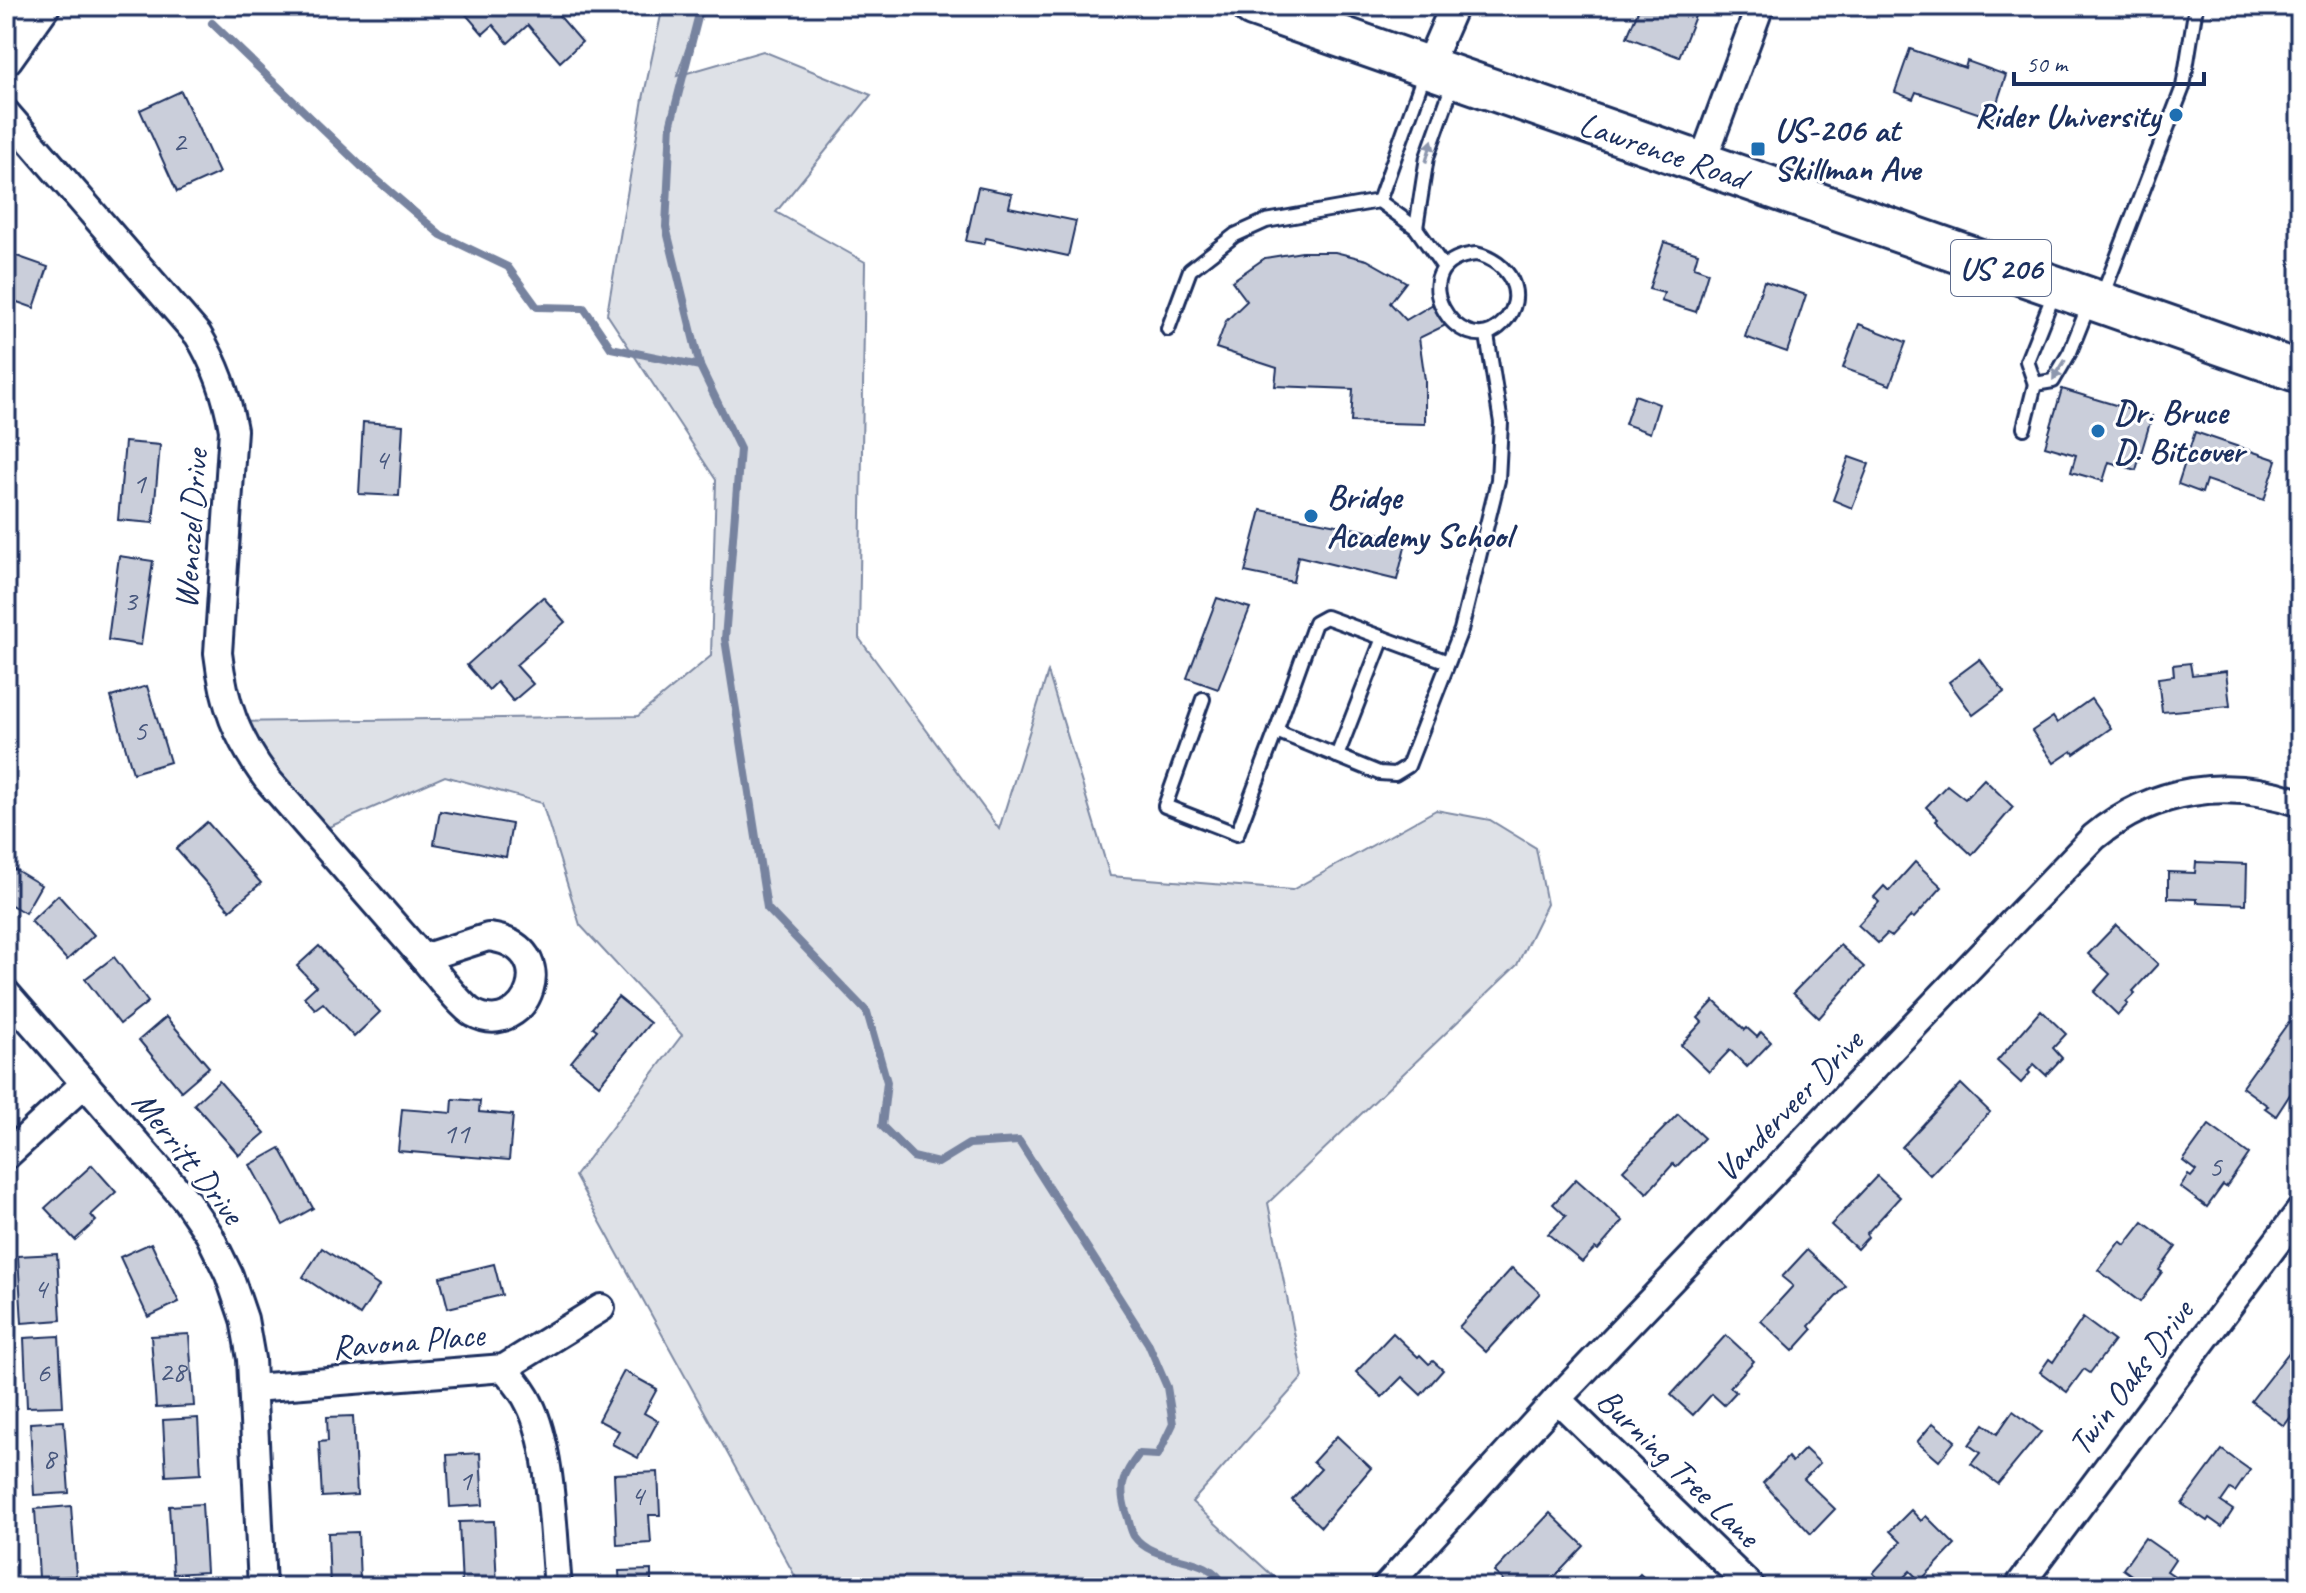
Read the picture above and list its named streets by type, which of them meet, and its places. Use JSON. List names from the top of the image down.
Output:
{
  "streets": {
    "main road": ["Lawrence Road", "US 206"],
    "street": [
      "Wenczel Drive",
      "Vanderveer Drive",
      "Merritt Drive",
      "Ravona Place",
      "Twin Oaks Drive",
      "Burning Tree Lane"
    ]
  },
  "crossings": [
    ["Vanderveer Drive", "Burning Tree Lane"],
    ["Merritt Drive", "Ravona Place"]
  ],
  "places": {
    "other": ["Rider University", "Dr. Bruce D. Bitcover", "Bridge Academy School"],
    "transit": ["US-206 at Skillman Ave"]
  },
  "house_numbers": [
    "2",
    "4",
    "1",
    "3",
    "5",
    "11",
    "5",
    "4",
    "28",
    "6",
    "8",
    "1",
    "4"
  ],
  "scale_bar": "50 m"
}
